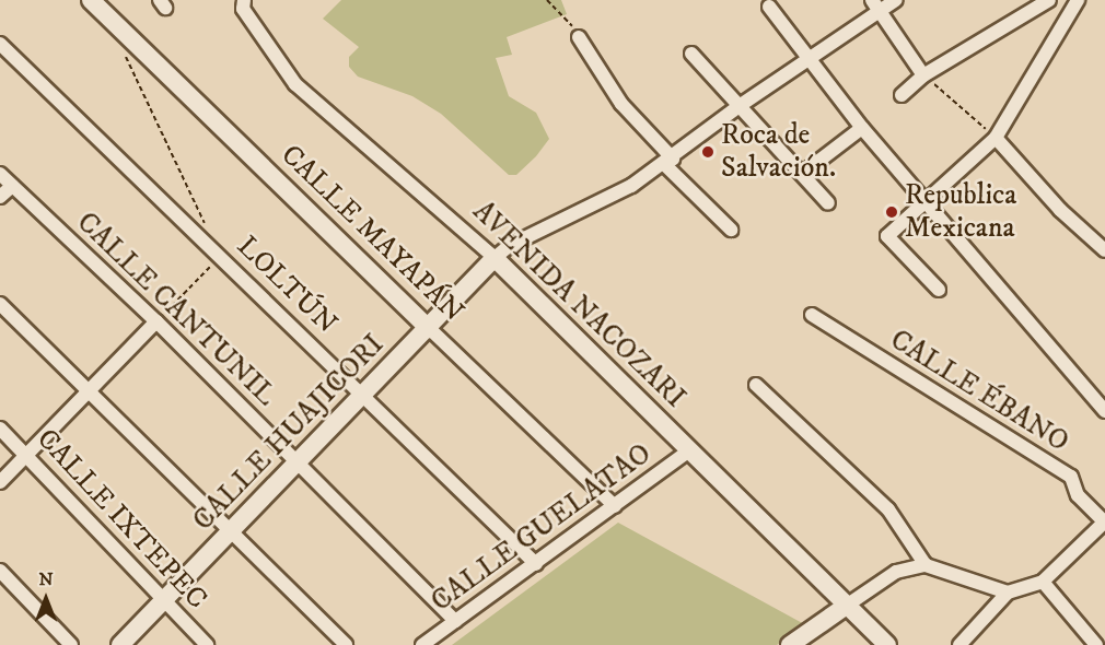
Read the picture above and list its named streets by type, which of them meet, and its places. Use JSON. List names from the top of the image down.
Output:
{
  "streets": {
    "street": [
      "CALLE MAYAPÁN",
      "LOLTÚN",
      "AVENIDA NACOZARI",
      "CALLE CANTUNIL",
      "CALLE ÉBANO",
      "CALLE HUAJICORI",
      "CALLE IXTEPEC",
      "CALLE GUELATAO"
    ]
  },
  "crossings": [
    ["CALLE MAYAPÁN", "CALLE HUAJICORI"],
    ["CALLE MAYAPÁN", "CALLE GUELATAO"],
    ["LOLTÚN", "CALLE HUAJICORI"],
    ["LOLTÚN", "CALLE GUELATAO"],
    ["AVENIDA NACOZARI", "CALLE HUAJICORI"],
    ["AVENIDA NACOZARI", "CALLE GUELATAO"],
    ["CALLE CANTUNIL", "CALLE HUAJICORI"],
    ["CALLE CANTUNIL", "CALLE GUELATAO"],
    ["CALLE HUAJICORI", "CALLE IXTEPEC"]
  ],
  "places": ["Roca de Salvación.", "Republica Mexicana"],
  "north": "top"
}
